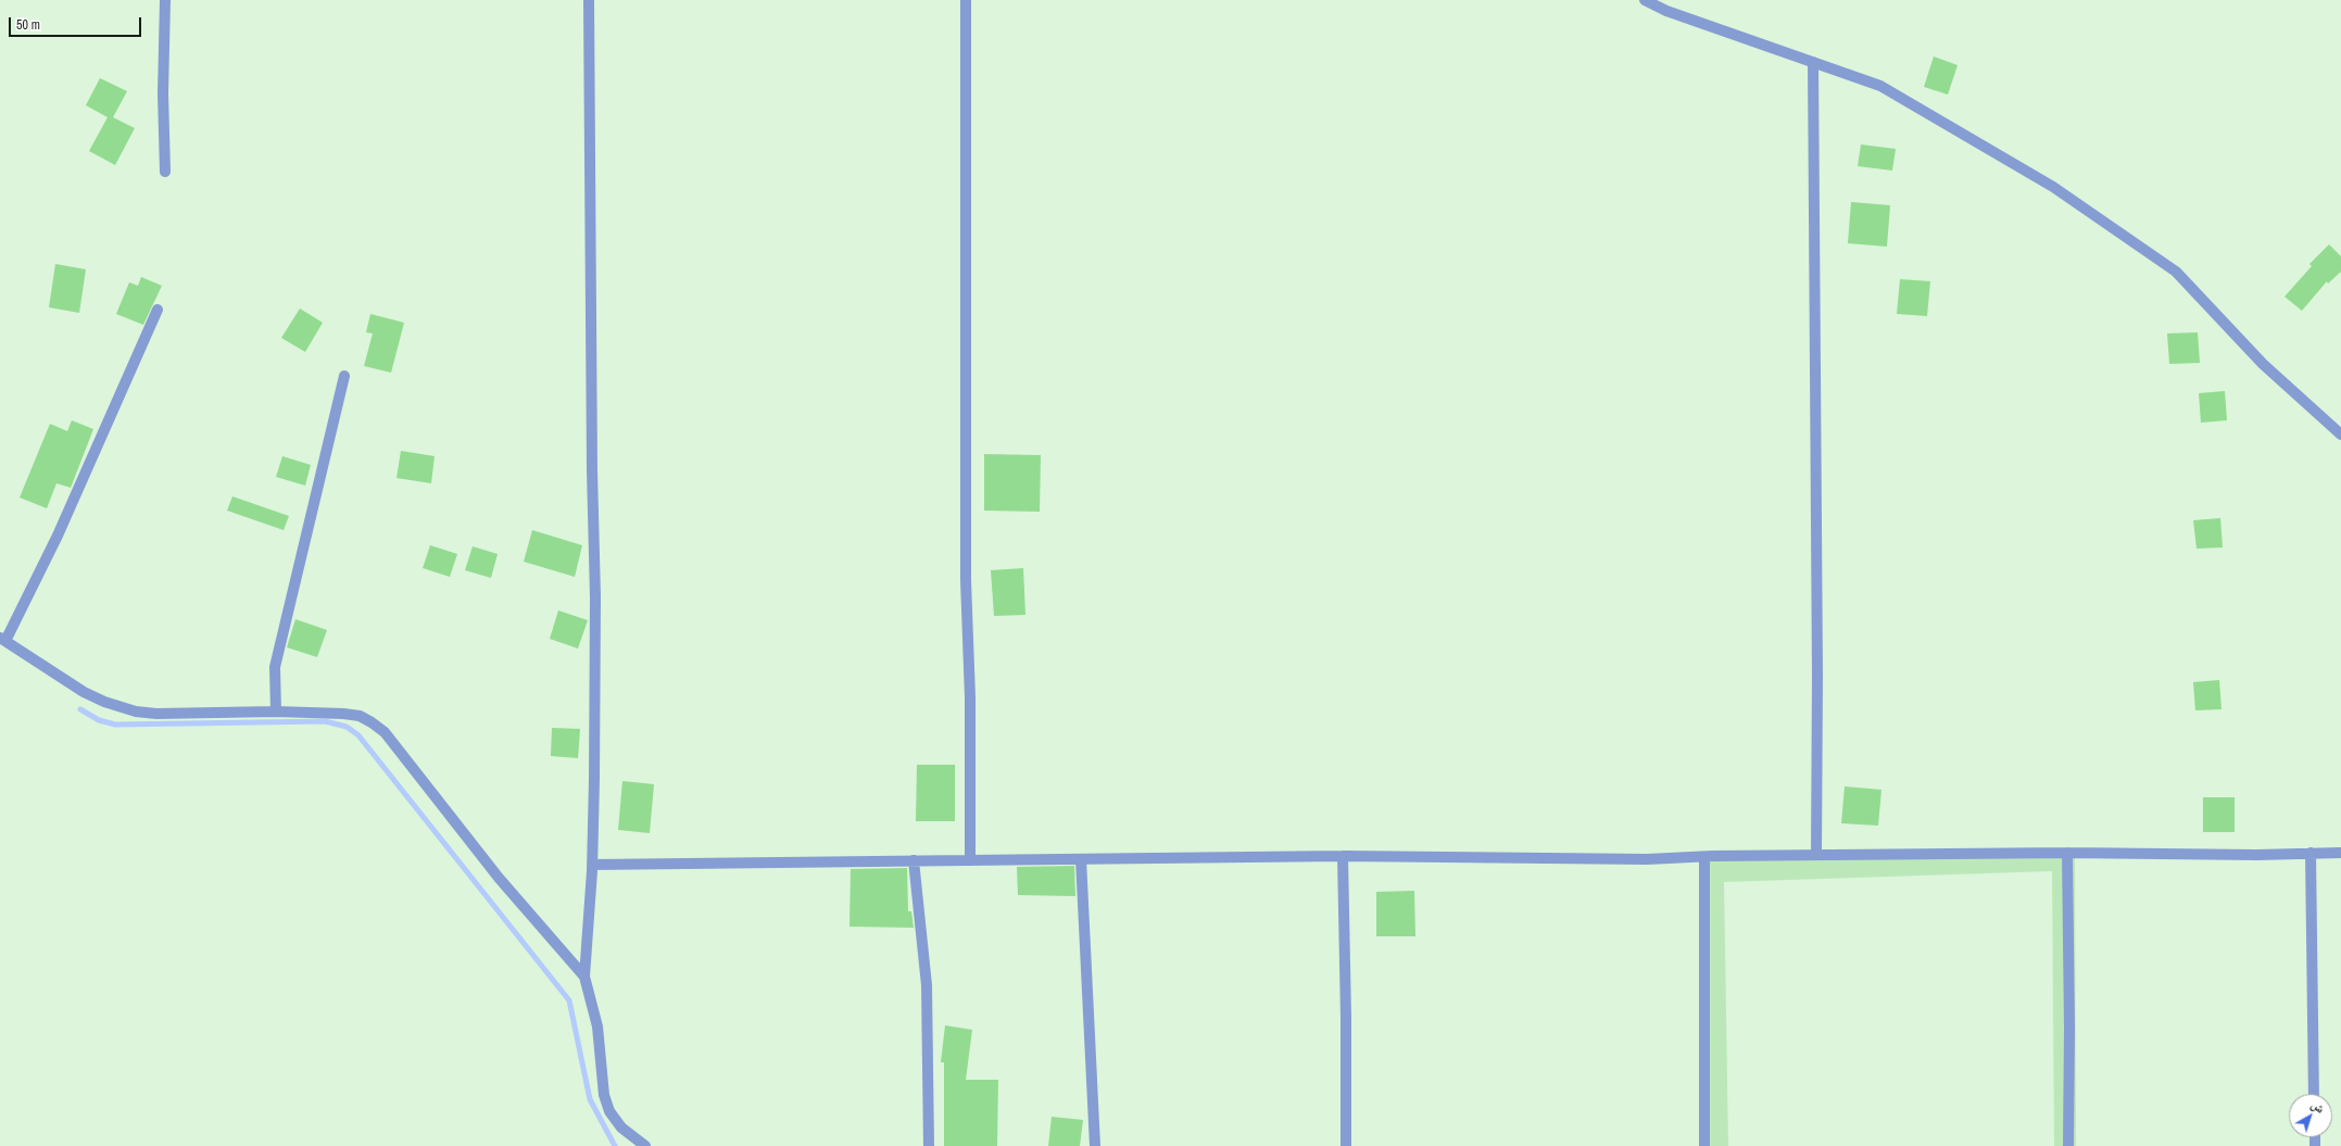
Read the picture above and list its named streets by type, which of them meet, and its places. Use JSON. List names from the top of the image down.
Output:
{
  "scale_bar": "50 m",
  "north": "top right"
}
